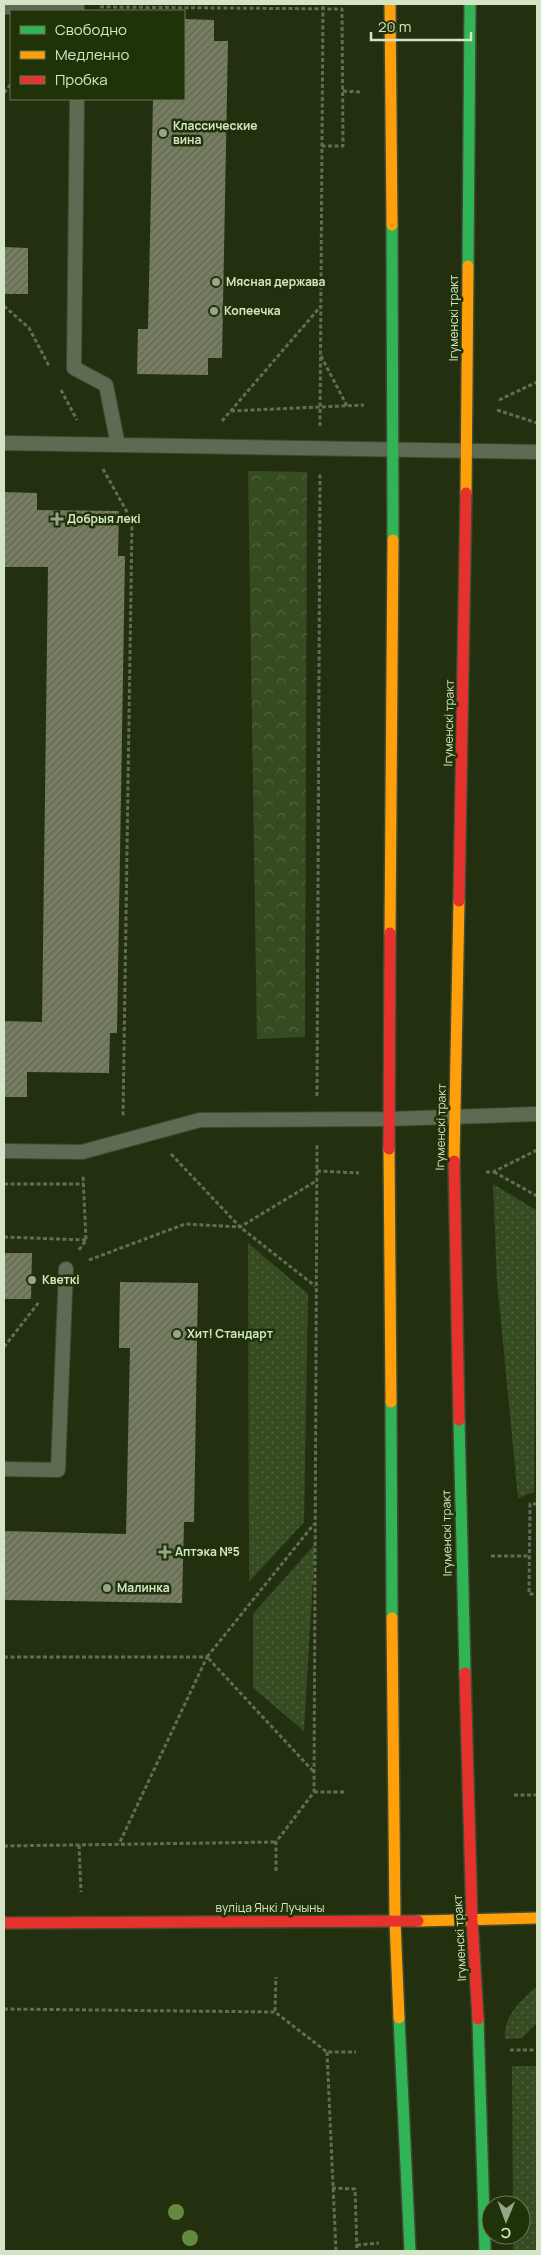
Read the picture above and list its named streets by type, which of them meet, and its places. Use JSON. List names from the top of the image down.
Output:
{
  "streets": {
    "main road": ["Ігуменскі тракт", "вуліца Янкі Лучыны"]
  },
  "crossings": [
    ["Ігуменскі тракт", "вуліца Янкі Лучыны"]
  ],
  "places": {
    "other": [
      "Классические вина",
      "Мясная держава",
      "Копеечка",
      "Кветкі",
      "Хит! Стандарт",
      "Малинка"
    ],
    "health": ["Добрыя лекі", "Аптэка №5"]
  },
  "legend": ["Свободно", "Медленно", "Пробка"],
  "scale_bar": "20 m",
  "north": "bottom"
}
